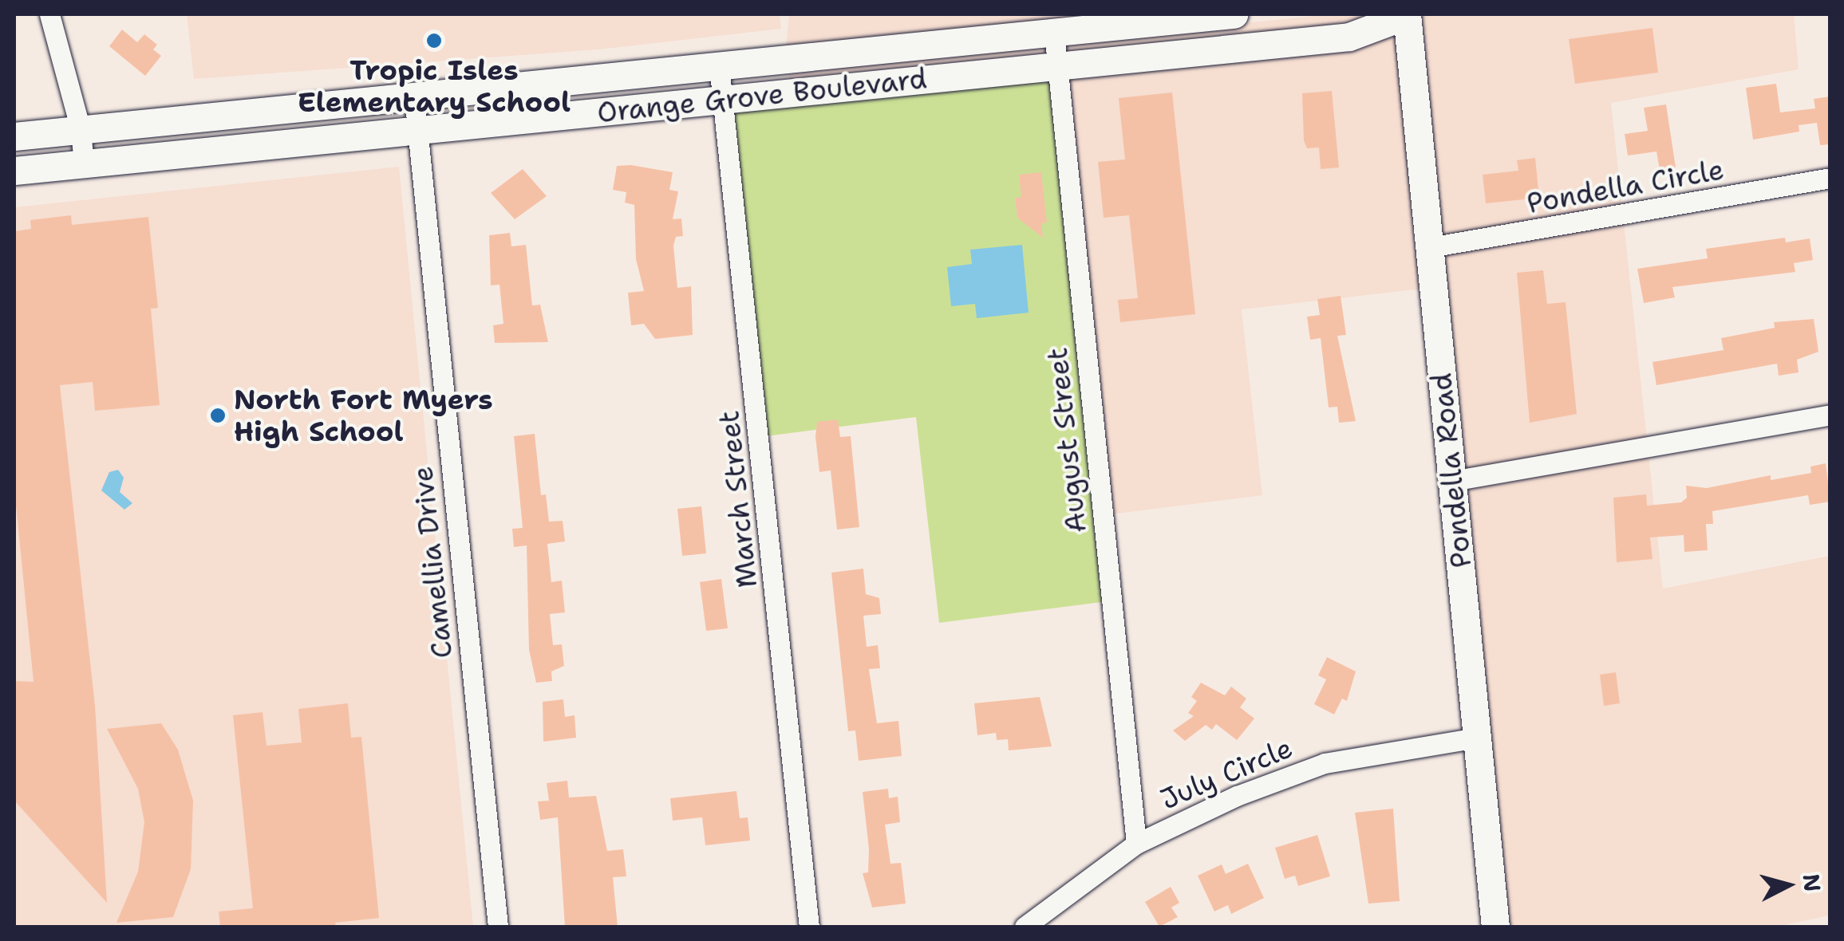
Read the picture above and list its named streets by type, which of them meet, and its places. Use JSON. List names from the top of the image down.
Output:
{
  "streets": {
    "street": [
      "Orange Grove Boulevard",
      "Pondella Circle",
      "August Street",
      "Pondella Road",
      "March Street",
      "Camellia Drive",
      "July Circle"
    ]
  },
  "crossings": [
    ["Orange Grove Boulevard", "August Street"],
    ["Orange Grove Boulevard", "Pondella Road"],
    ["Orange Grove Boulevard", "March Street"],
    ["Orange Grove Boulevard", "Camellia Drive"],
    ["Pondella Circle", "Pondella Road"],
    ["August Street", "July Circle"],
    ["Pondella Road", "July Circle"]
  ],
  "places": ["Tropic Isles Elementary School", "North Fort Myers High School"],
  "north": "right"
}
